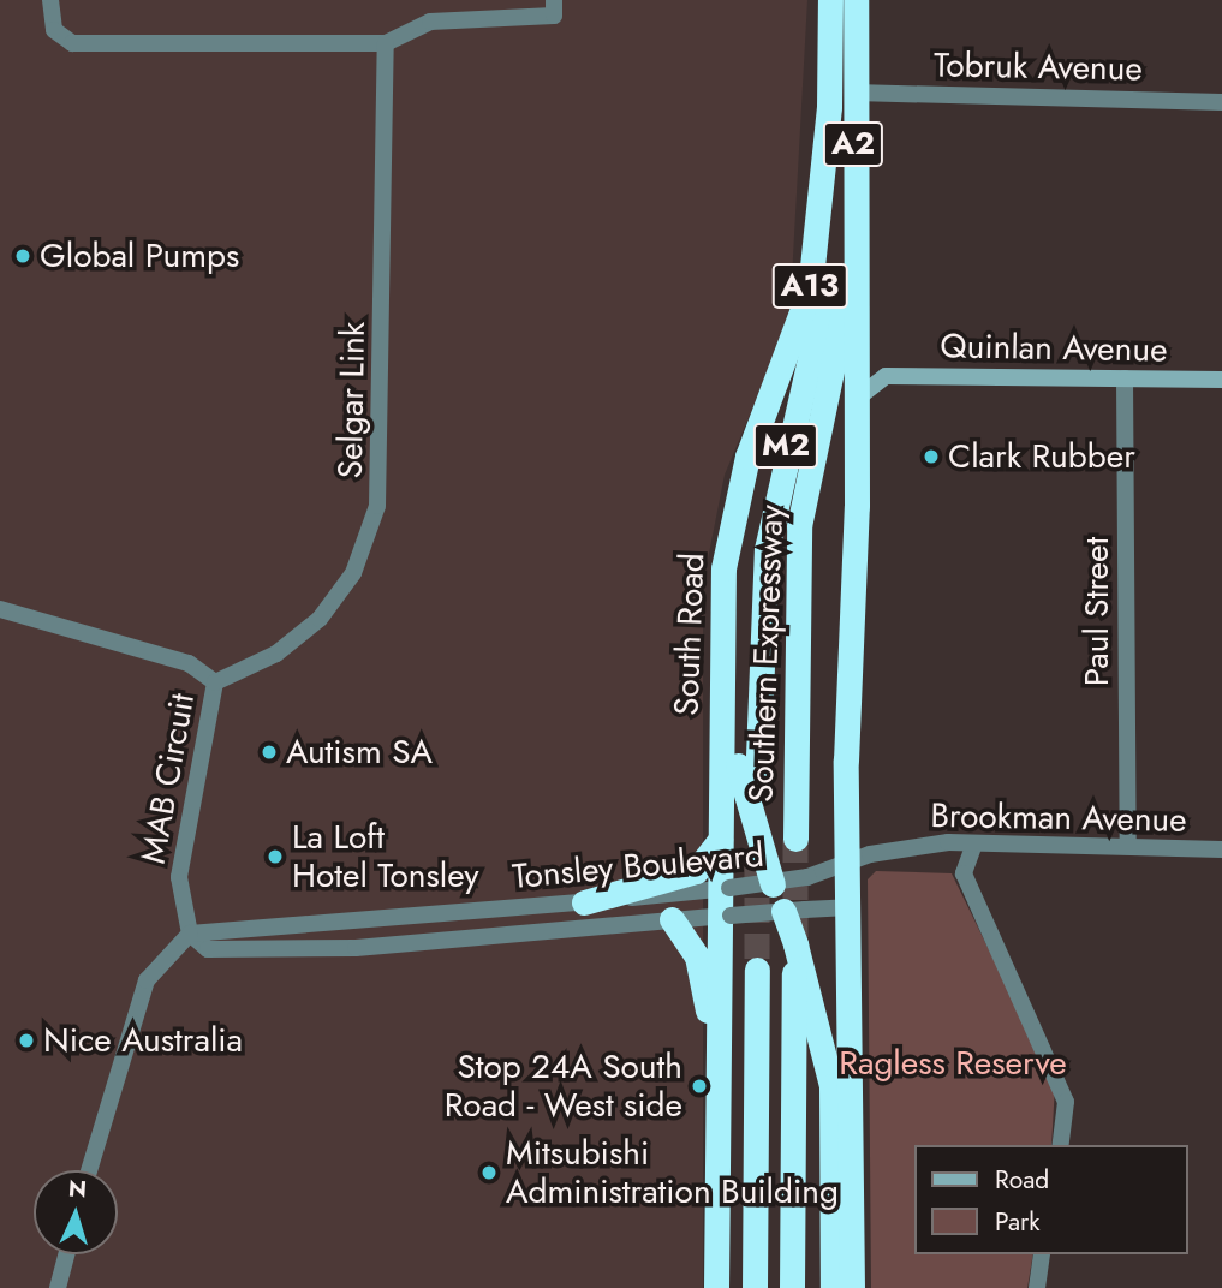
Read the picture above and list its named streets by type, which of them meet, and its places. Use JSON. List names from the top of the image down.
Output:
{
  "streets": {
    "highway": [
      "A2",
      "A13",
      "M2",
      "South Road",
      "Southern Expressway"
    ],
    "street": [
      "Tobruk Avenue",
      "Quinlan Avenue",
      "Selgar Link",
      "Paul Street",
      "MAB Circuit",
      "Brookman Avenue",
      "Tonsley Boulevard"
    ]
  },
  "crossings": [
    ["Tobruk Avenue", "A2"],
    ["A2", "A13"],
    ["A2", "Southern Expressway"],
    ["A13", "Southern Expressway"],
    ["A13", "Brookman Avenue"],
    ["A13", "Tonsley Boulevard"],
    ["Quinlan Avenue", "Paul Street"],
    ["Selgar Link", "MAB Circuit"],
    ["Paul Street", "Brookman Avenue"],
    ["South Road", "Southern Expressway"],
    ["South Road", "Tonsley Boulevard"],
    ["MAB Circuit", "Tonsley Boulevard"],
    ["Brookman Avenue", "Tonsley Boulevard"]
  ],
  "parks": ["Ragless Reserve"],
  "places": [
    "Global Pumps",
    "Clark Rubber",
    "Autism SA",
    "La Loft Hotel Tonsley",
    "Nice Australia",
    "Stop 24A South Road - West side",
    "Mitsubishi Administration Building"
  ],
  "legend": ["Road", "Park"],
  "north": "top"
}
